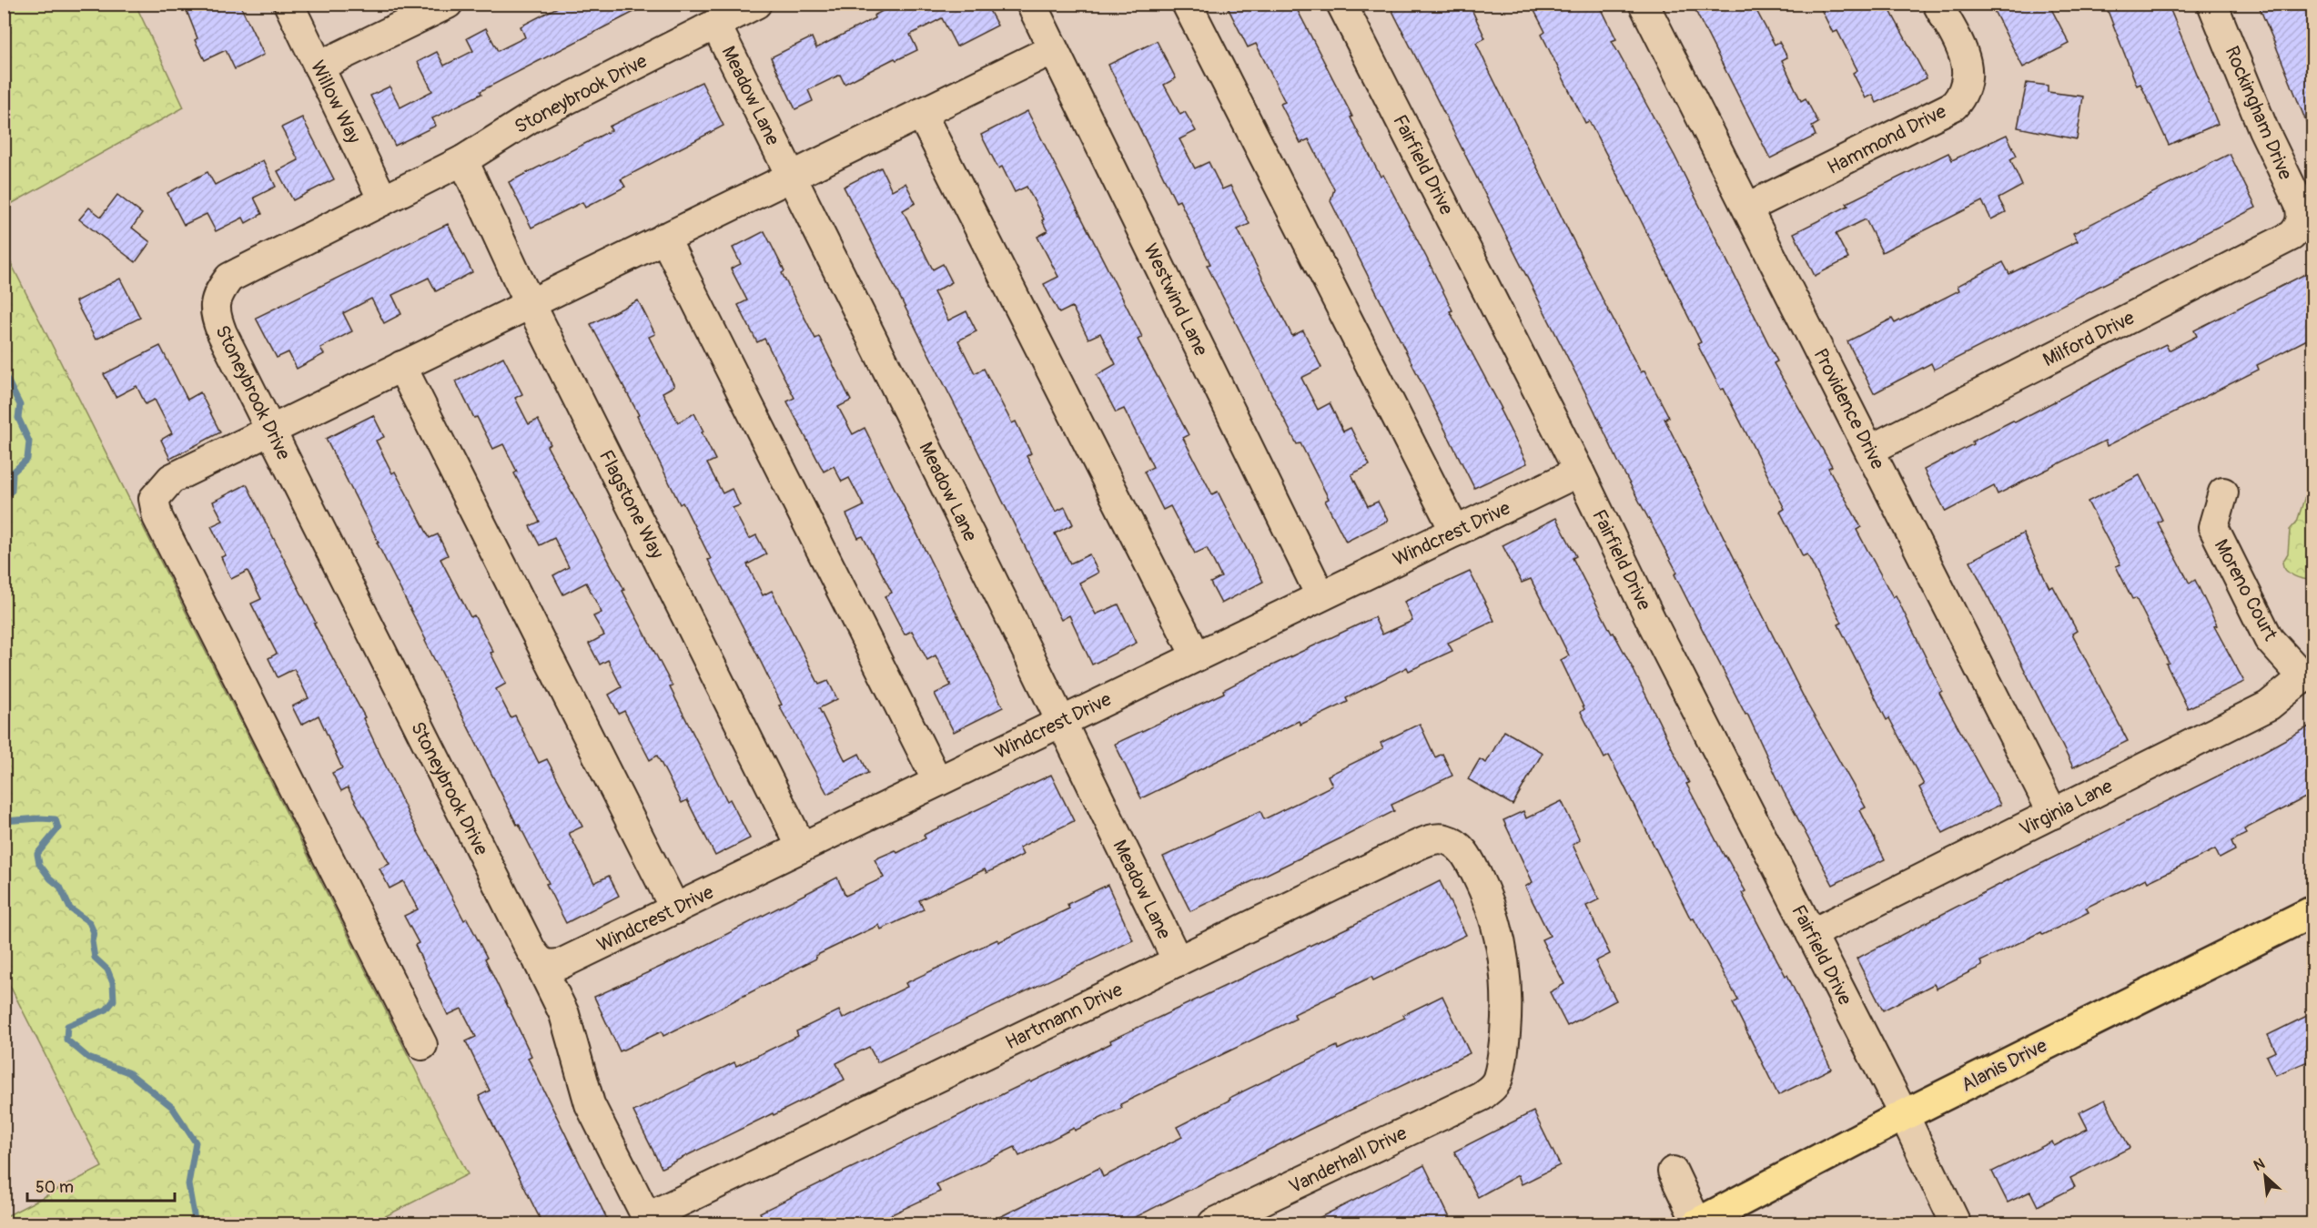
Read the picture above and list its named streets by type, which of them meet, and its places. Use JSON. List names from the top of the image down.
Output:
{
  "streets": {
    "main road": ["Alanis Drive"],
    "street": [
      "Stoneybrook Drive",
      "Meadow Lane",
      "Willow Way",
      "Rockingham Drive",
      "Hammond Drive",
      "Fairfield Drive",
      "Westwind Lane",
      "Milford Drive",
      "Providence Drive",
      "Flagstone Way",
      "Windcrest Drive",
      "Moreno Court",
      "Virginia Lane",
      "Hartmann Drive",
      "Vanderhall Drive"
    ]
  },
  "crossings": [
    ["Stoneybrook Drive", "Meadow Lane"],
    ["Stoneybrook Drive", "Willow Way"],
    ["Stoneybrook Drive", "Flagstone Way"],
    ["Stoneybrook Drive", "Windcrest Drive"],
    ["Stoneybrook Drive", "Hartmann Drive"],
    ["Meadow Lane", "Windcrest Drive"],
    ["Meadow Lane", "Hartmann Drive"],
    ["Rockingham Drive", "Milford Drive"],
    ["Hammond Drive", "Providence Drive"],
    ["Fairfield Drive", "Windcrest Drive"],
    ["Fairfield Drive", "Virginia Lane"],
    ["Fairfield Drive", "Alanis Drive"],
    ["Westwind Lane", "Windcrest Drive"],
    ["Milford Drive", "Providence Drive"],
    ["Providence Drive", "Virginia Lane"],
    ["Flagstone Way", "Windcrest Drive"],
    ["Moreno Court", "Virginia Lane"],
    ["Hartmann Drive", "Vanderhall Drive"]
  ],
  "scale_bar": "50 m",
  "north": "top left"
}
